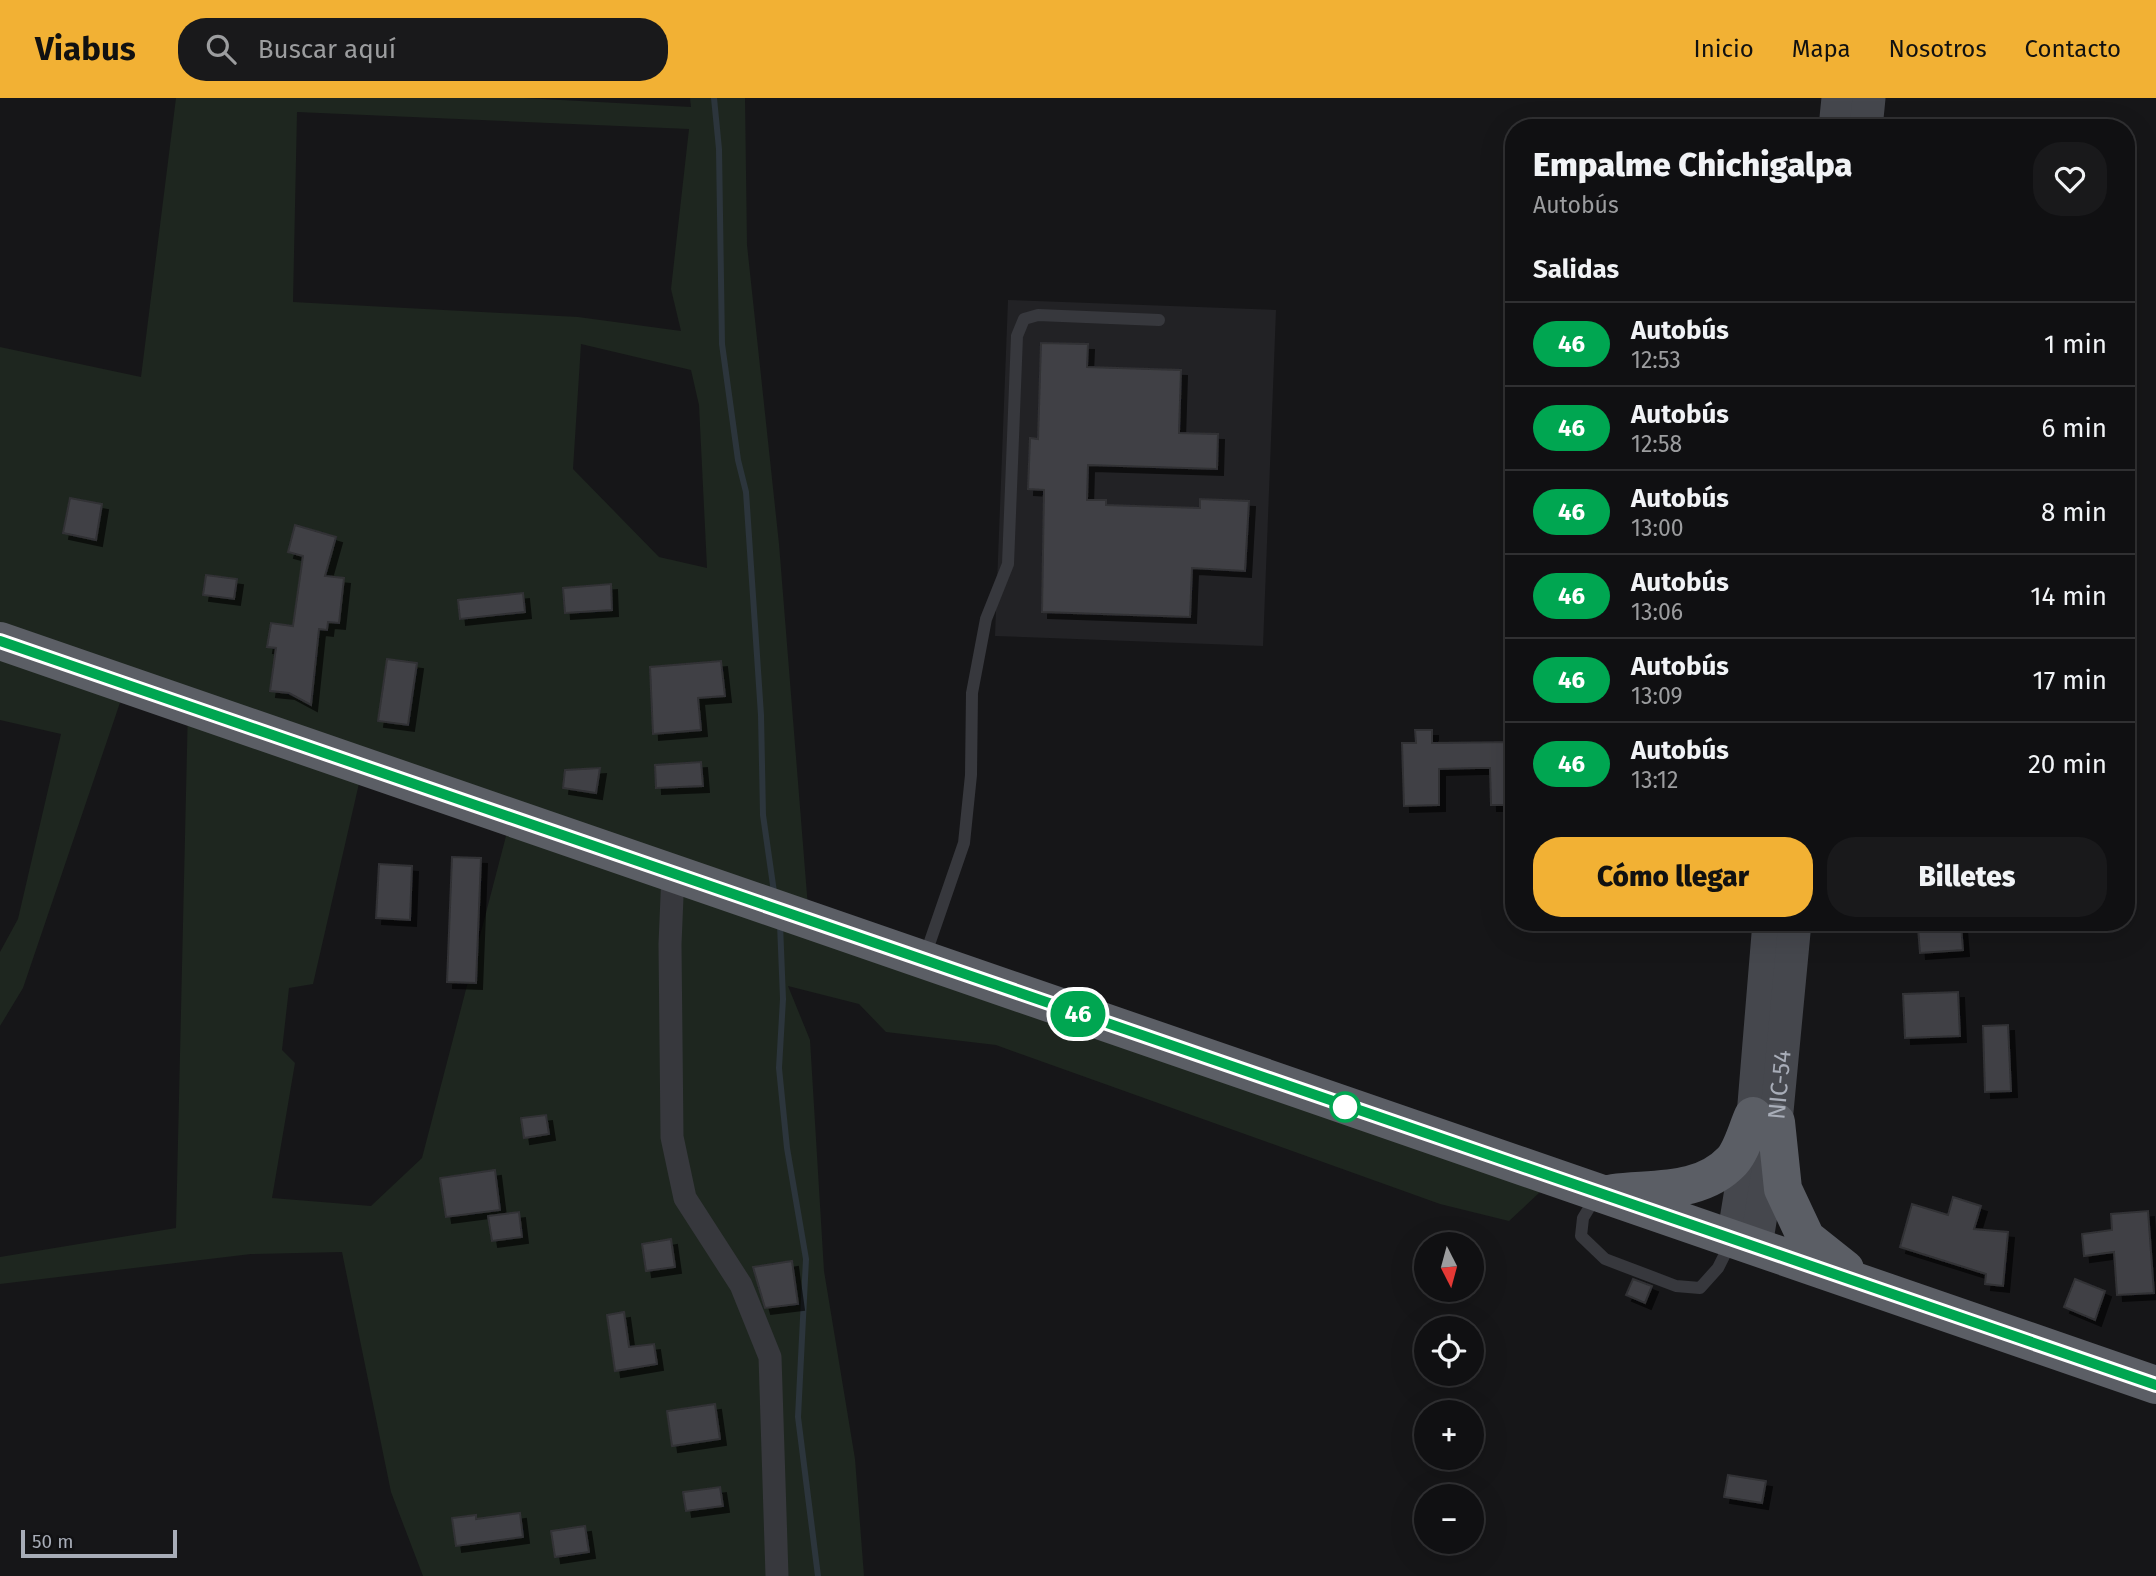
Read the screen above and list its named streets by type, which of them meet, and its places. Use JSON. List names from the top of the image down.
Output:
{
  "streets": {
    "main road": ["NIC-54"]
  },
  "lines": ["bus line 46"],
  "scale_bar": "50 m",
  "north": "bottom",
  "page": {
    "header": "Viabus",
    "search": "Buscar aquí",
    "nav": [
      "Inicio",
      "Mapa",
      "Nosotros",
      "Contacto"
    ],
    "on_map": "46",
    "heading": [
      ["Empalme Chichigalpa", "Autobús"],
      "Salidas"
    ],
    "list": [
      {
        "mark": "46",
        "name": "Autobús",
        "note": "12:53",
        "value": "1 min"
      },
      {
        "mark": "46",
        "name": "Autobús",
        "note": "12:58",
        "value": "6 min"
      },
      {
        "mark": "46",
        "name": "Autobús",
        "note": "13:00",
        "value": "8 min"
      },
      {
        "mark": "46",
        "name": "Autobús",
        "note": "13:06",
        "value": "14 min"
      },
      {
        "mark": "46",
        "name": "Autobús",
        "note": "13:09",
        "value": "17 min"
      },
      {
        "mark": "46",
        "name": "Autobús",
        "note": "13:12",
        "value": "20 min"
      }
    ],
    "buttons": ["Cómo llegar", "Billetes"],
    "map_buttons": ["+", "−"],
    "scale": "50 m"
  }
}
